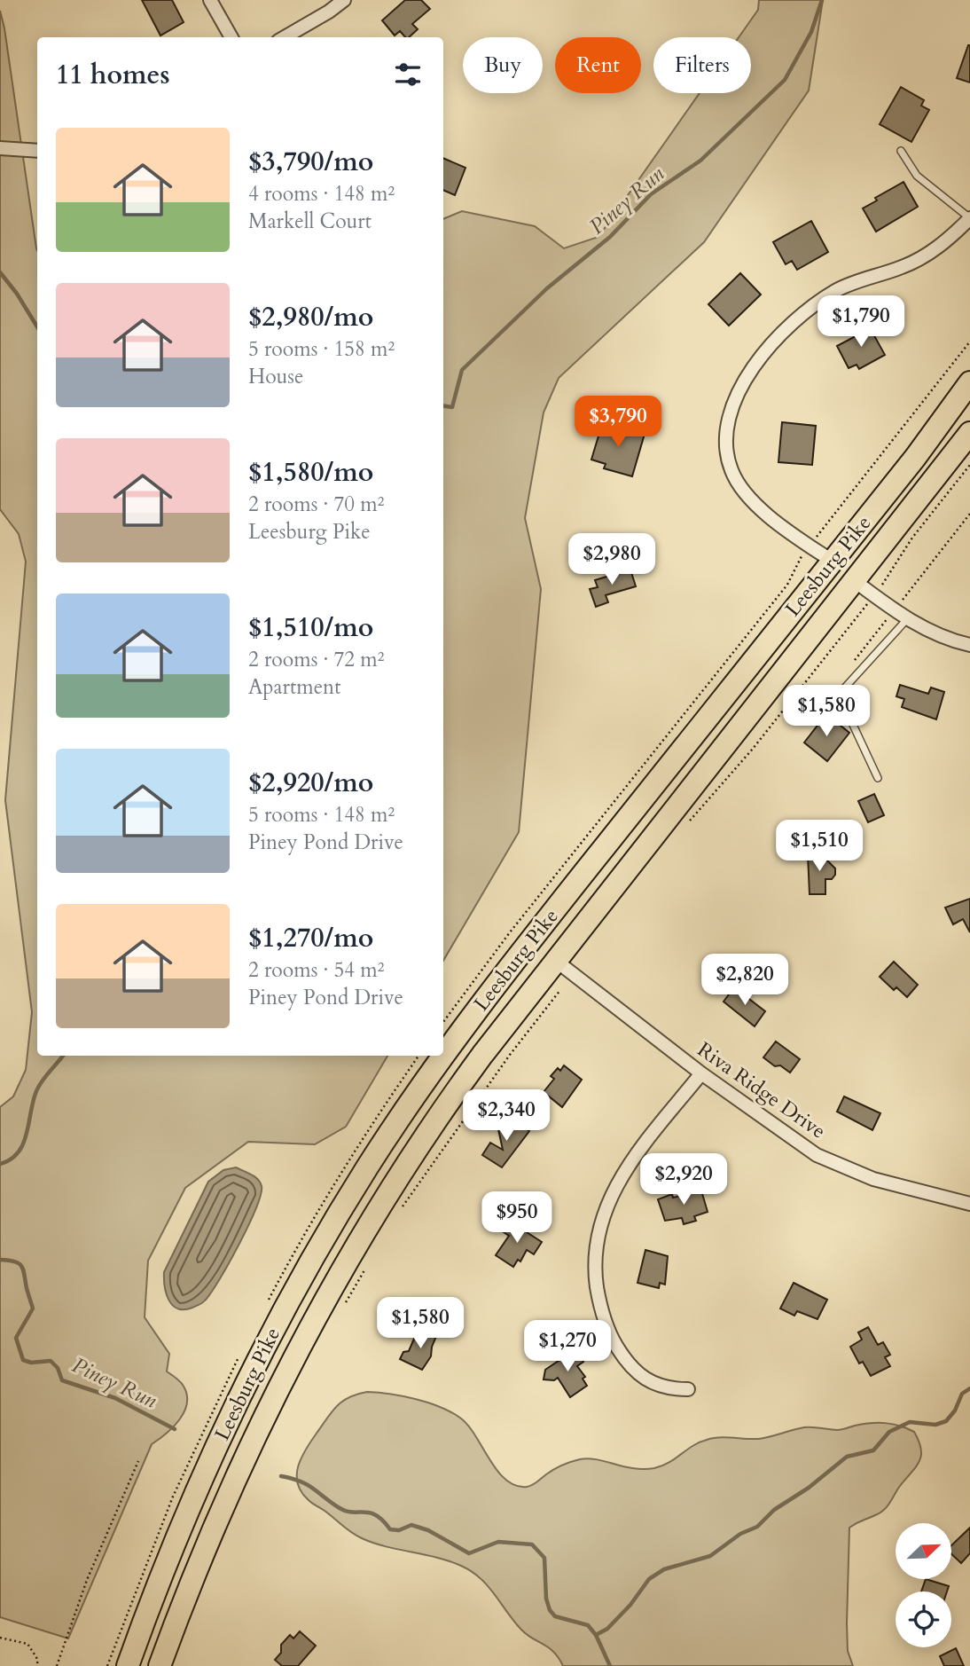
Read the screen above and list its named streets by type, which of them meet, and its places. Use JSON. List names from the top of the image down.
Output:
{
  "streets": {
    "highway": ["Leesburg Pike"],
    "street": ["Riva Ridge Drive"]
  },
  "crossings": [
    ["Leesburg Pike", "Riva Ridge Drive"]
  ],
  "water": ["Piney Run"],
  "north": "top right",
  "page": {
    "chip": ["Buy", "Rent", "Filters"],
    "heading": "11 homes",
    "list": [
      {
        "name": "$3,790/mo",
        "note": "4 rooms · 148 m² · Markell Court"
      },
      {
        "name": "$2,980/mo",
        "note": "5 rooms · 158 m² · House"
      },
      {
        "name": "$1,580/mo",
        "note": "2 rooms · 70 m² · Leesburg Pike"
      },
      {
        "name": "$1,510/mo",
        "note": "2 rooms · 72 m² · Apartment"
      },
      {
        "name": "$2,920/mo",
        "note": "5 rooms · 148 m² · Piney Pond Drive"
      },
      {
        "name": "$1,270/mo",
        "note": "2 rooms · 54 m² · Piney Pond Drive"
      }
    ],
    "price": [
      "$1,790",
      "$3,790",
      "$2,980",
      "$1,580",
      "$1,510",
      "$2,820",
      "$2,340",
      "$2,920",
      "$950",
      "$1,580",
      "$1,270"
    ]
  }
}
